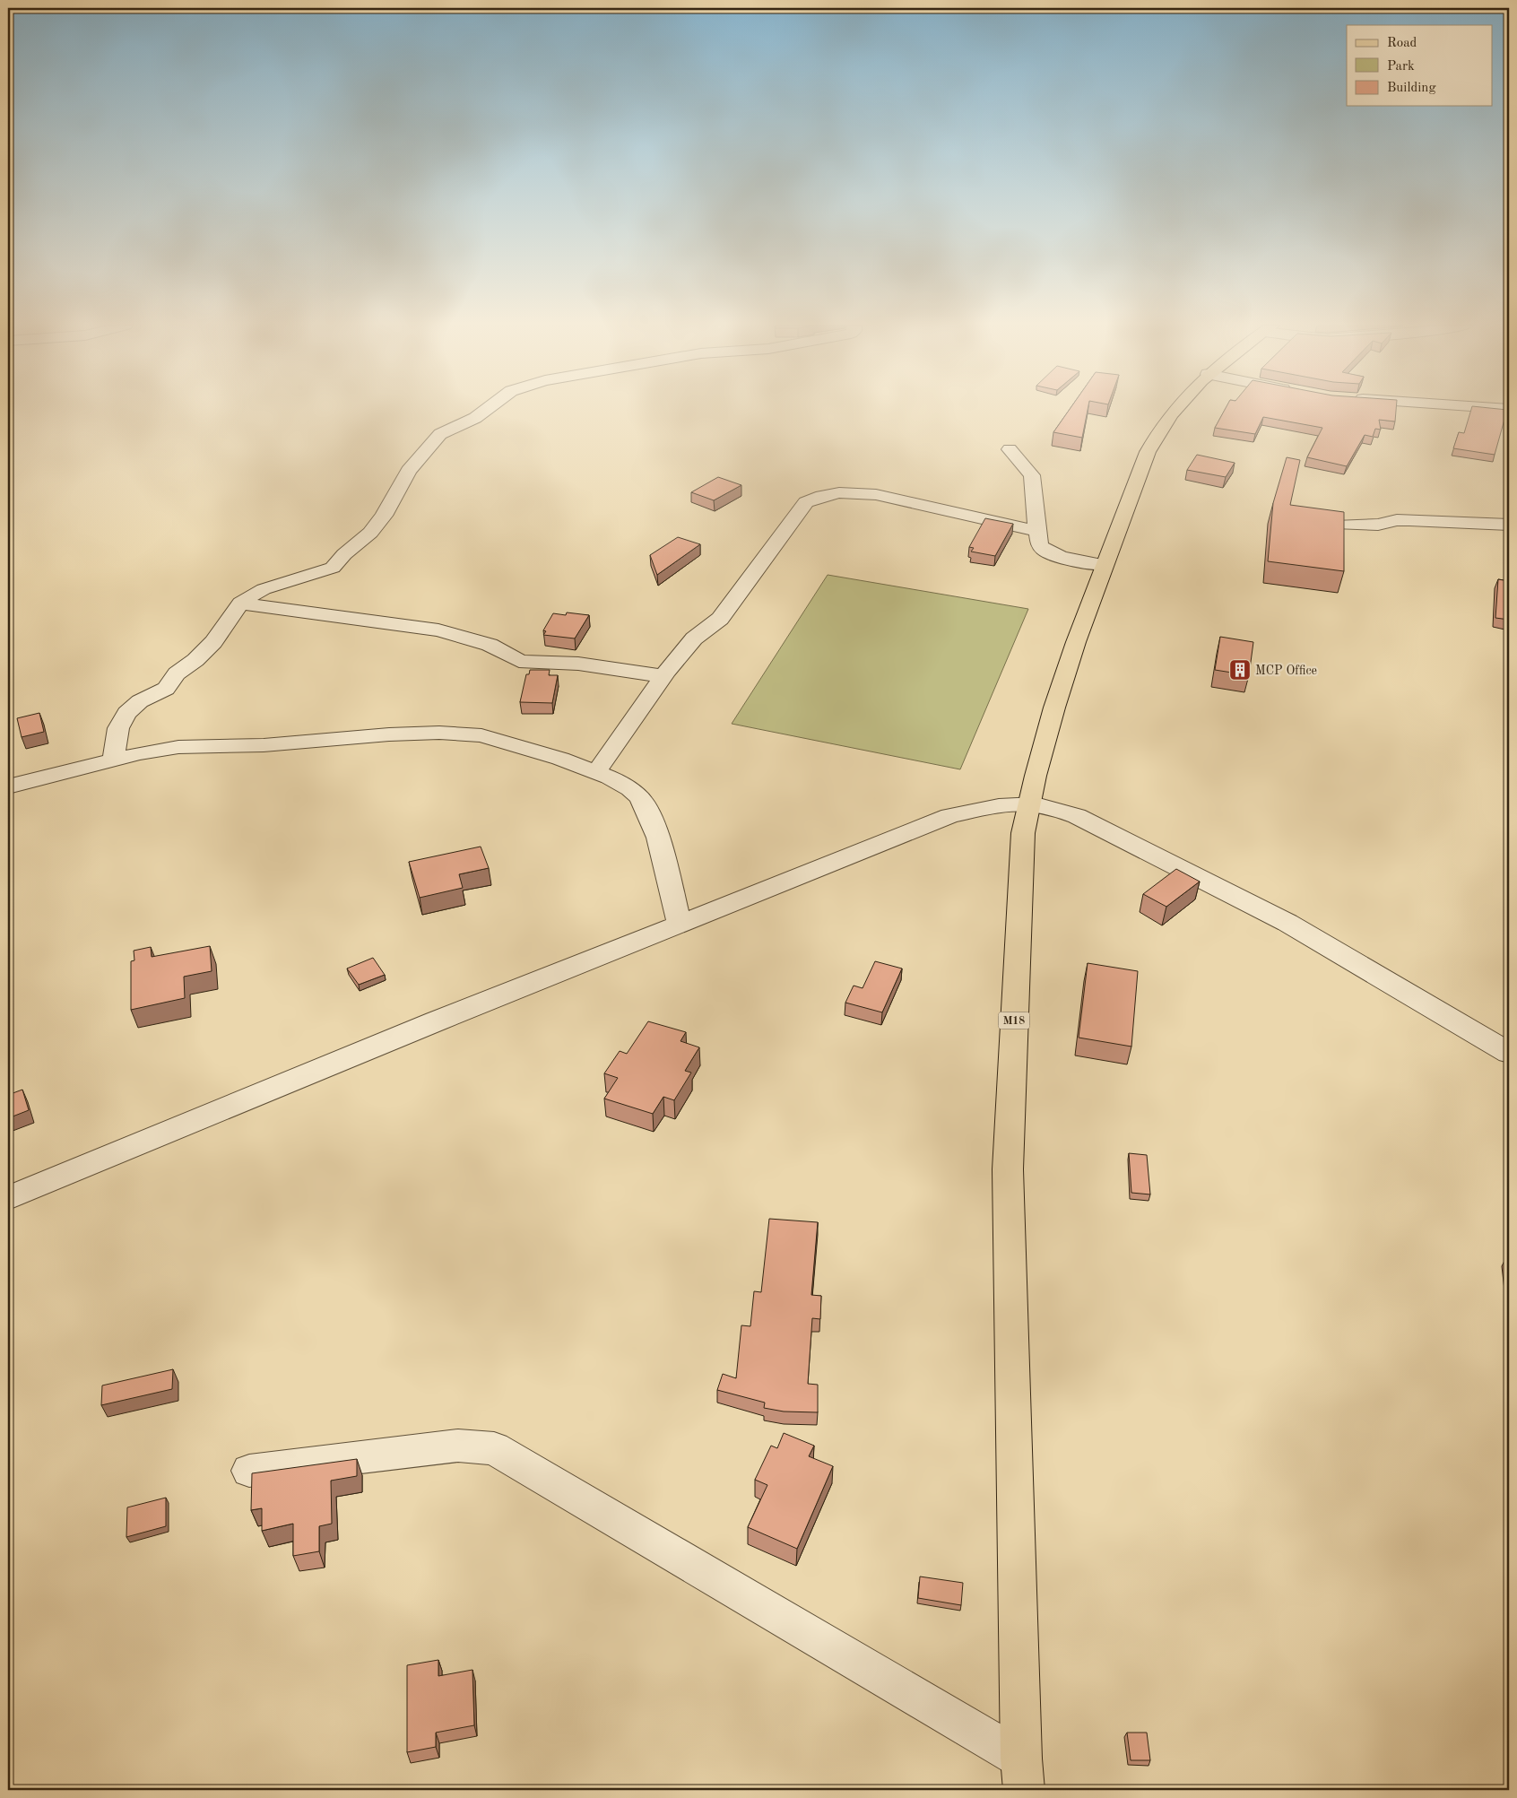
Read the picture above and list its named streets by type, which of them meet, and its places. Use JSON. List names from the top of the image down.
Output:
{
  "streets": {
    "main road": ["M18"]
  },
  "places": {
    "building": ["MCP Office"]
  },
  "legend": ["Road", "Park", "Building"]
}
